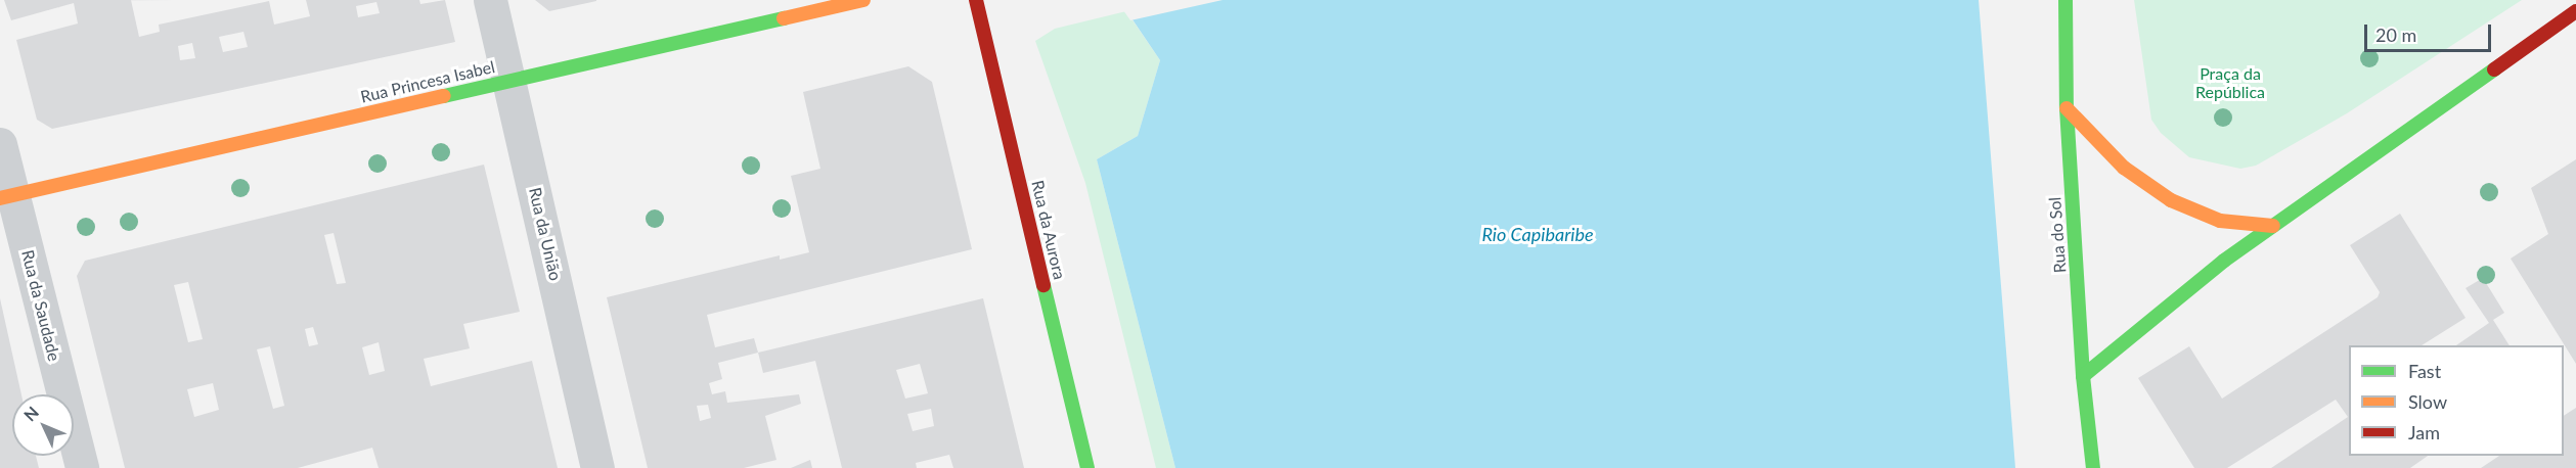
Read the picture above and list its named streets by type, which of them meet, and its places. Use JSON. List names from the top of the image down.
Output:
{
  "streets": {
    "main road": ["Rua Princesa Isabel", "Rua da Aurora", "Rua do Sol"],
    "street": ["Rua da União", "Rua da Saudade"]
  },
  "crossings": [
    ["Rua Princesa Isabel", "Rua da União"],
    ["Rua Princesa Isabel", "Rua da Saudade"]
  ],
  "water": ["Rio Capibaribe"],
  "parks": ["Praça da República"],
  "legend": ["Fast", "Slow", "Jam"],
  "scale_bar": "20 m",
  "north": "top left"
}
